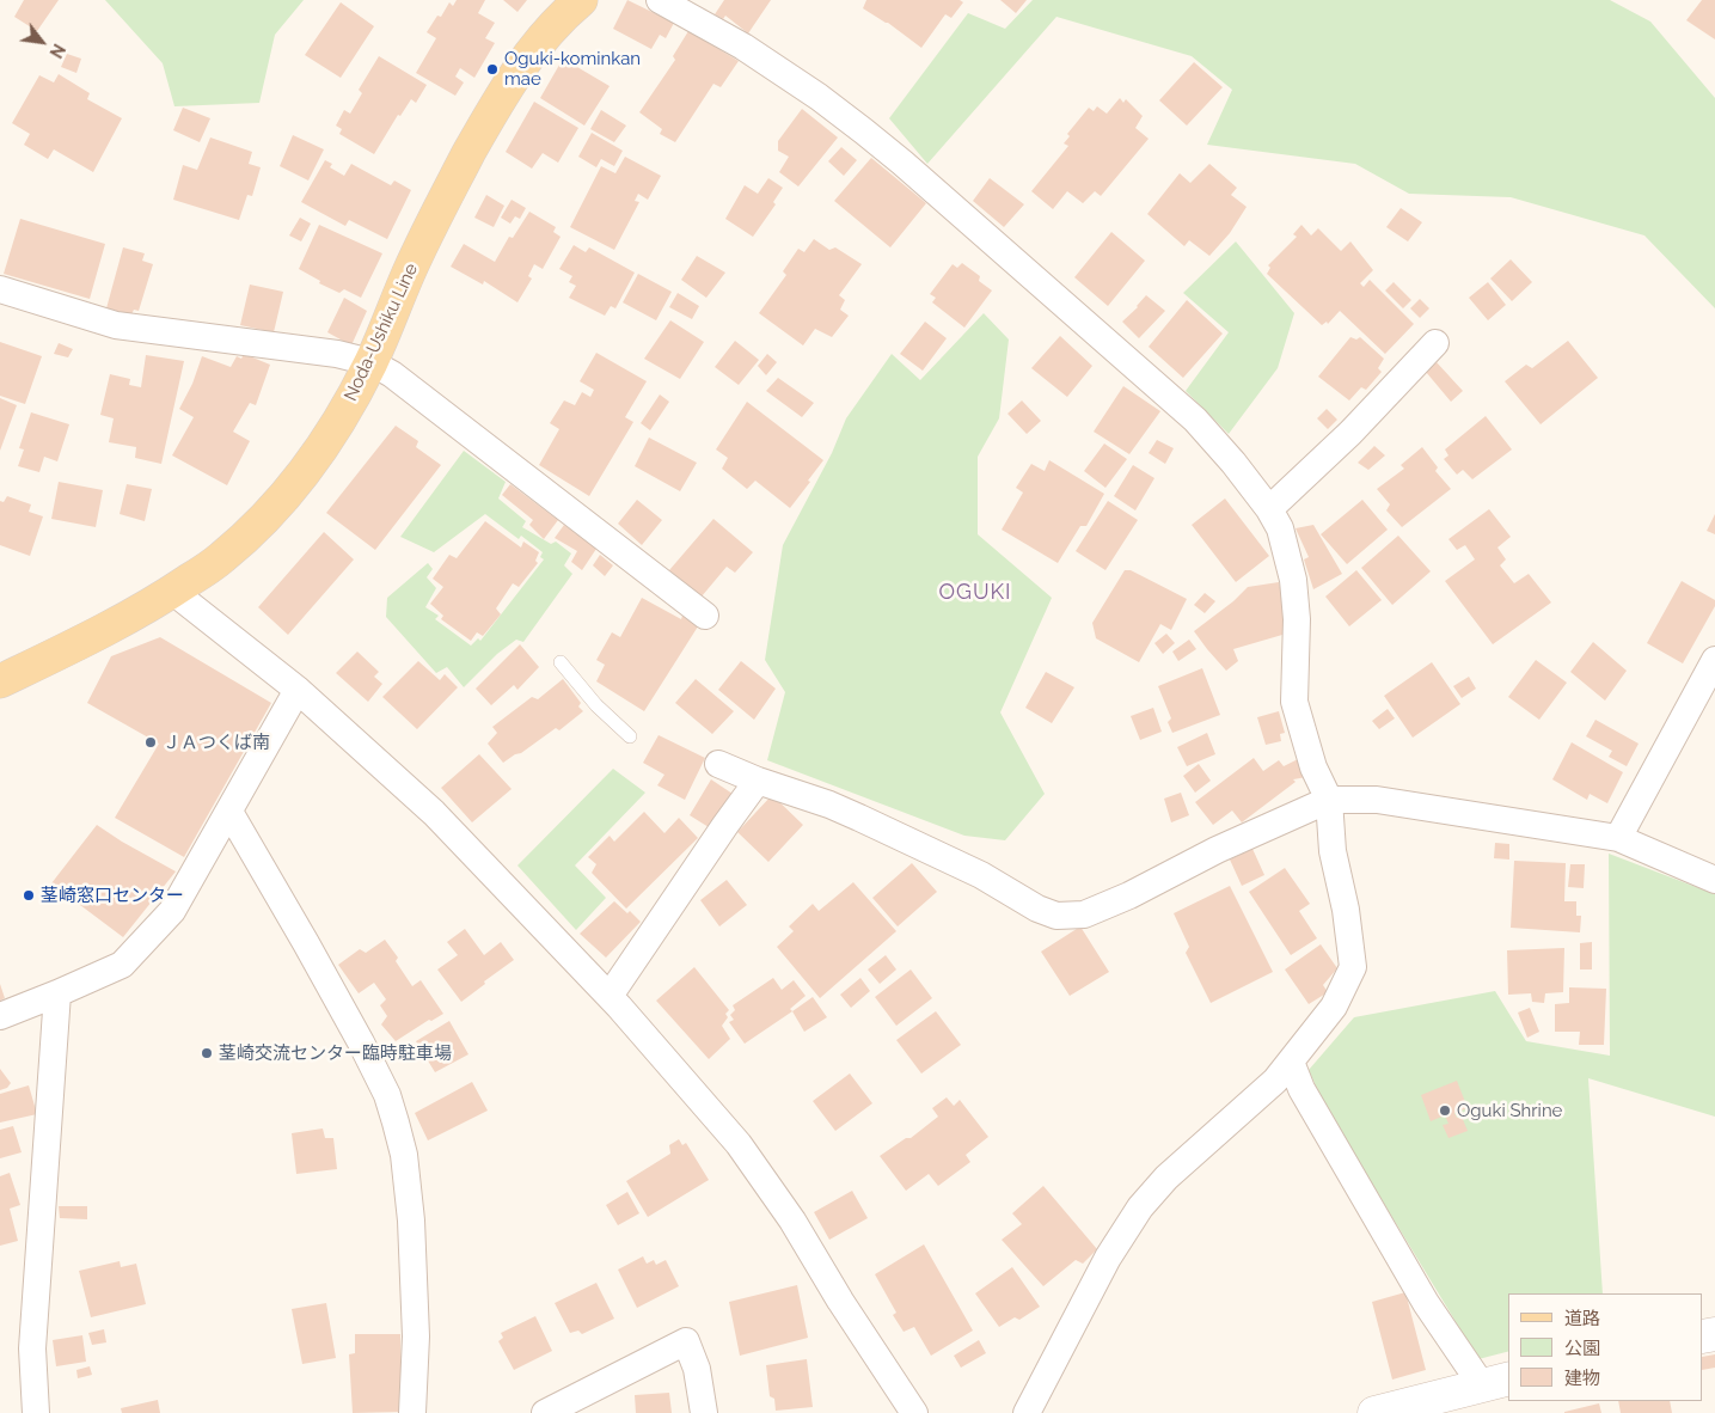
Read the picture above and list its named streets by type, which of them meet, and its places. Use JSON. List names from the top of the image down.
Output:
{
  "streets": {
    "main road": ["Noda-Ushiku Line"]
  },
  "districts": ["OGUKI"],
  "places": [
    "Oguki-kominkan mae",
    "ＪＡつくば南",
    "茎崎窓口センター",
    "茎崎交流センター臨時駐車場",
    "Oguki Shrine"
  ],
  "legend": ["道路", "公園", "建物"],
  "north": "bottom right"
}
